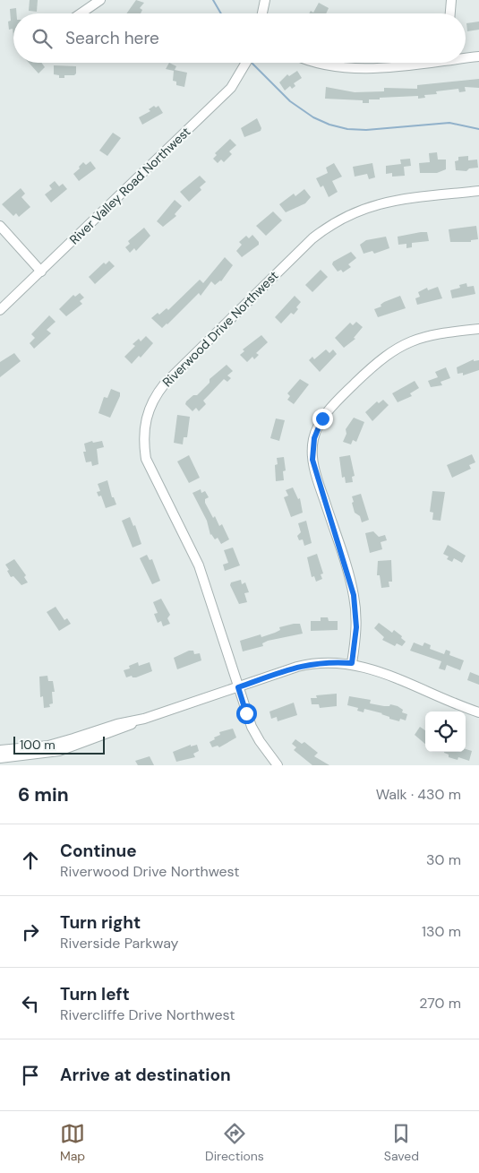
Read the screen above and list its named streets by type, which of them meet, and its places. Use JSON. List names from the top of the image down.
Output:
{
  "streets": {
    "street": ["River Valley Road Northwest", "Riverwood Drive Northwest"]
  },
  "scale_bar": "100 m",
  "page": {
    "search": "Search here",
    "scale": "100 m",
    "heading": ["6 min", "Walk · 430 m"],
    "list": [
      ["Continue", "Riverwood Drive Northwest", "30 m"],
      ["Turn right", "Riverside Parkway", "130 m"],
      ["Turn left", "Rivercliffe Drive Northwest", "270 m"],
      "Arrive at destination"
    ],
    "nav": ["Map", "Directions", "Saved"]
  }
}
